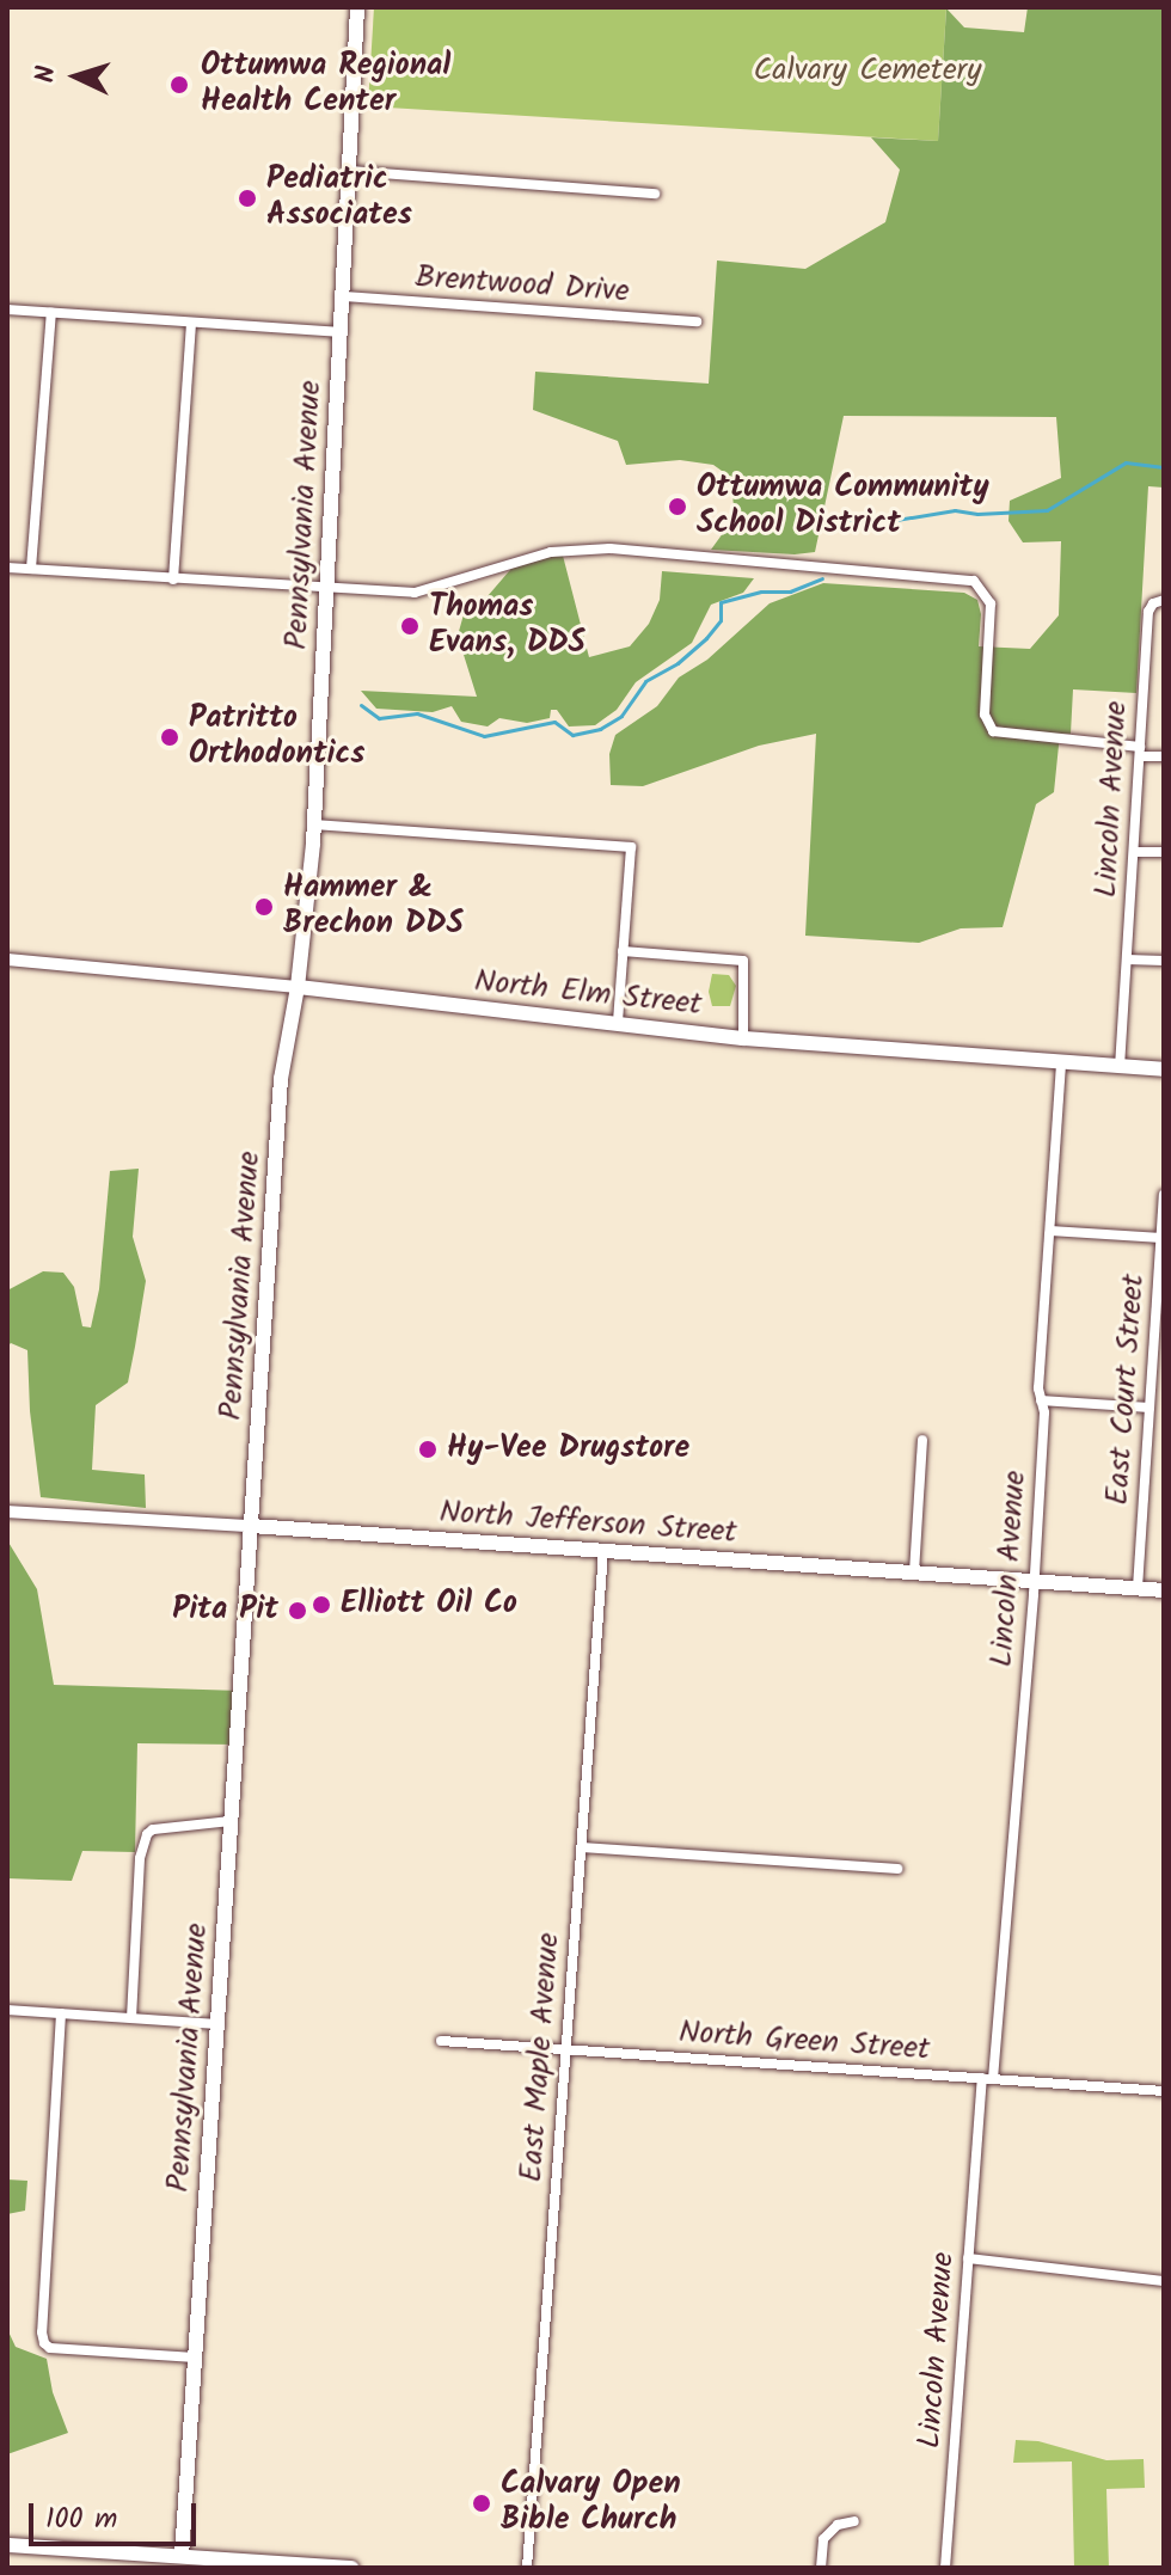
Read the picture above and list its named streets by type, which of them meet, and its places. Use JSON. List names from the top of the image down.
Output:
{
  "streets": {
    "main road": ["Pennsylvania Avenue", "North Elm Street", "North Jefferson Street"],
    "street": [
      "Brentwood Drive",
      "Lincoln Avenue",
      "East Court Street",
      "North Green Street",
      "East Maple Avenue"
    ]
  },
  "crossings": [
    ["Brentwood Drive", "Pennsylvania Avenue"],
    ["Pennsylvania Avenue", "North Elm Street"],
    ["Pennsylvania Avenue", "North Jefferson Street"],
    ["Lincoln Avenue", "North Elm Street"],
    ["Lincoln Avenue", "North Jefferson Street"],
    ["Lincoln Avenue", "North Green Street"],
    ["East Court Street", "North Jefferson Street"],
    ["North Jefferson Street", "East Maple Avenue"],
    ["North Green Street", "East Maple Avenue"]
  ],
  "parks": ["Calvary Cemetery"],
  "places": [
    "Ottumwa Regional Health Center",
    "Pediatric Associates",
    "Ottumwa Community School District",
    "Thomas Evans, DDS",
    "Patritto Orthodontics",
    "Hammer & Brechon DDS",
    "Hy-Vee Drugstore",
    "Elliott Oil Co",
    "Pita Pit",
    "Calvary Open Bible Church"
  ],
  "scale_bar": "100 m",
  "north": "left"
}
